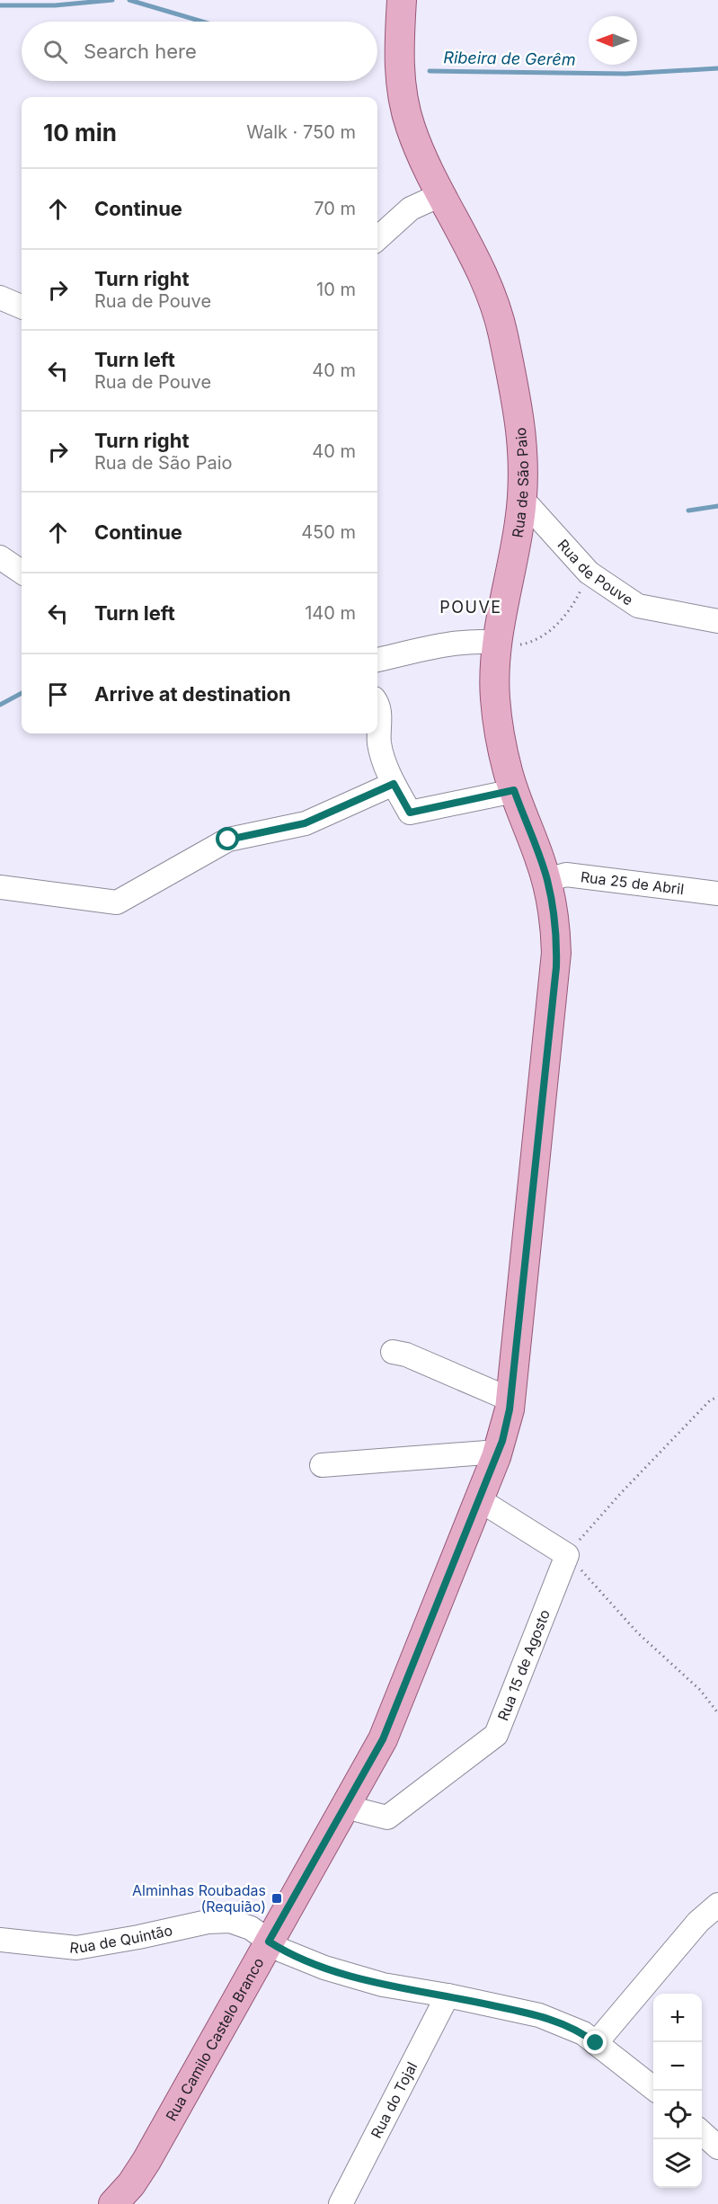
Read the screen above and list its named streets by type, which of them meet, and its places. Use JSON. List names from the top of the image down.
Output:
{
  "streets": {
    "main road": ["Rua de São Paio", "Rua Camilo Castelo Branco"],
    "street": [
      "Rua de Pouve",
      "Rua 25 de Abril",
      "Rua 15 de Agosto",
      "Rua de Quintão",
      "Rua do Tojal"
    ]
  },
  "crossings": [
    ["Rua de São Paio", "Rua de Pouve"],
    ["Rua de São Paio", "Rua 25 de Abril"],
    ["Rua de São Paio", "Rua Camilo Castelo Branco"],
    ["Rua 25 de Abril", "Rua Camilo Castelo Branco"],
    ["Rua 15 de Agosto", "Rua Camilo Castelo Branco"],
    ["Rua de Quintão", "Rua Camilo Castelo Branco"],
    ["Rua de Quintão", "Rua do Tojal"]
  ],
  "districts": ["POUVE"],
  "water": ["Ribeira de Gerêm"],
  "places": {
    "transit": ["Alminhas Roubadas (Requião)"]
  },
  "north": "left",
  "page": {
    "search": "Search here",
    "heading": ["10 min", "Walk · 750 m"],
    "list": [
      ["Continue", "70 m"],
      ["Turn right", "Rua de Pouve", "10 m"],
      ["Turn left", "Rua de Pouve", "40 m"],
      ["Turn right", "Rua de São Paio", "40 m"],
      ["Continue", "450 m"],
      ["Turn left", "140 m"],
      "Arrive at destination"
    ],
    "map_buttons": ["+", "−"]
  }
}
